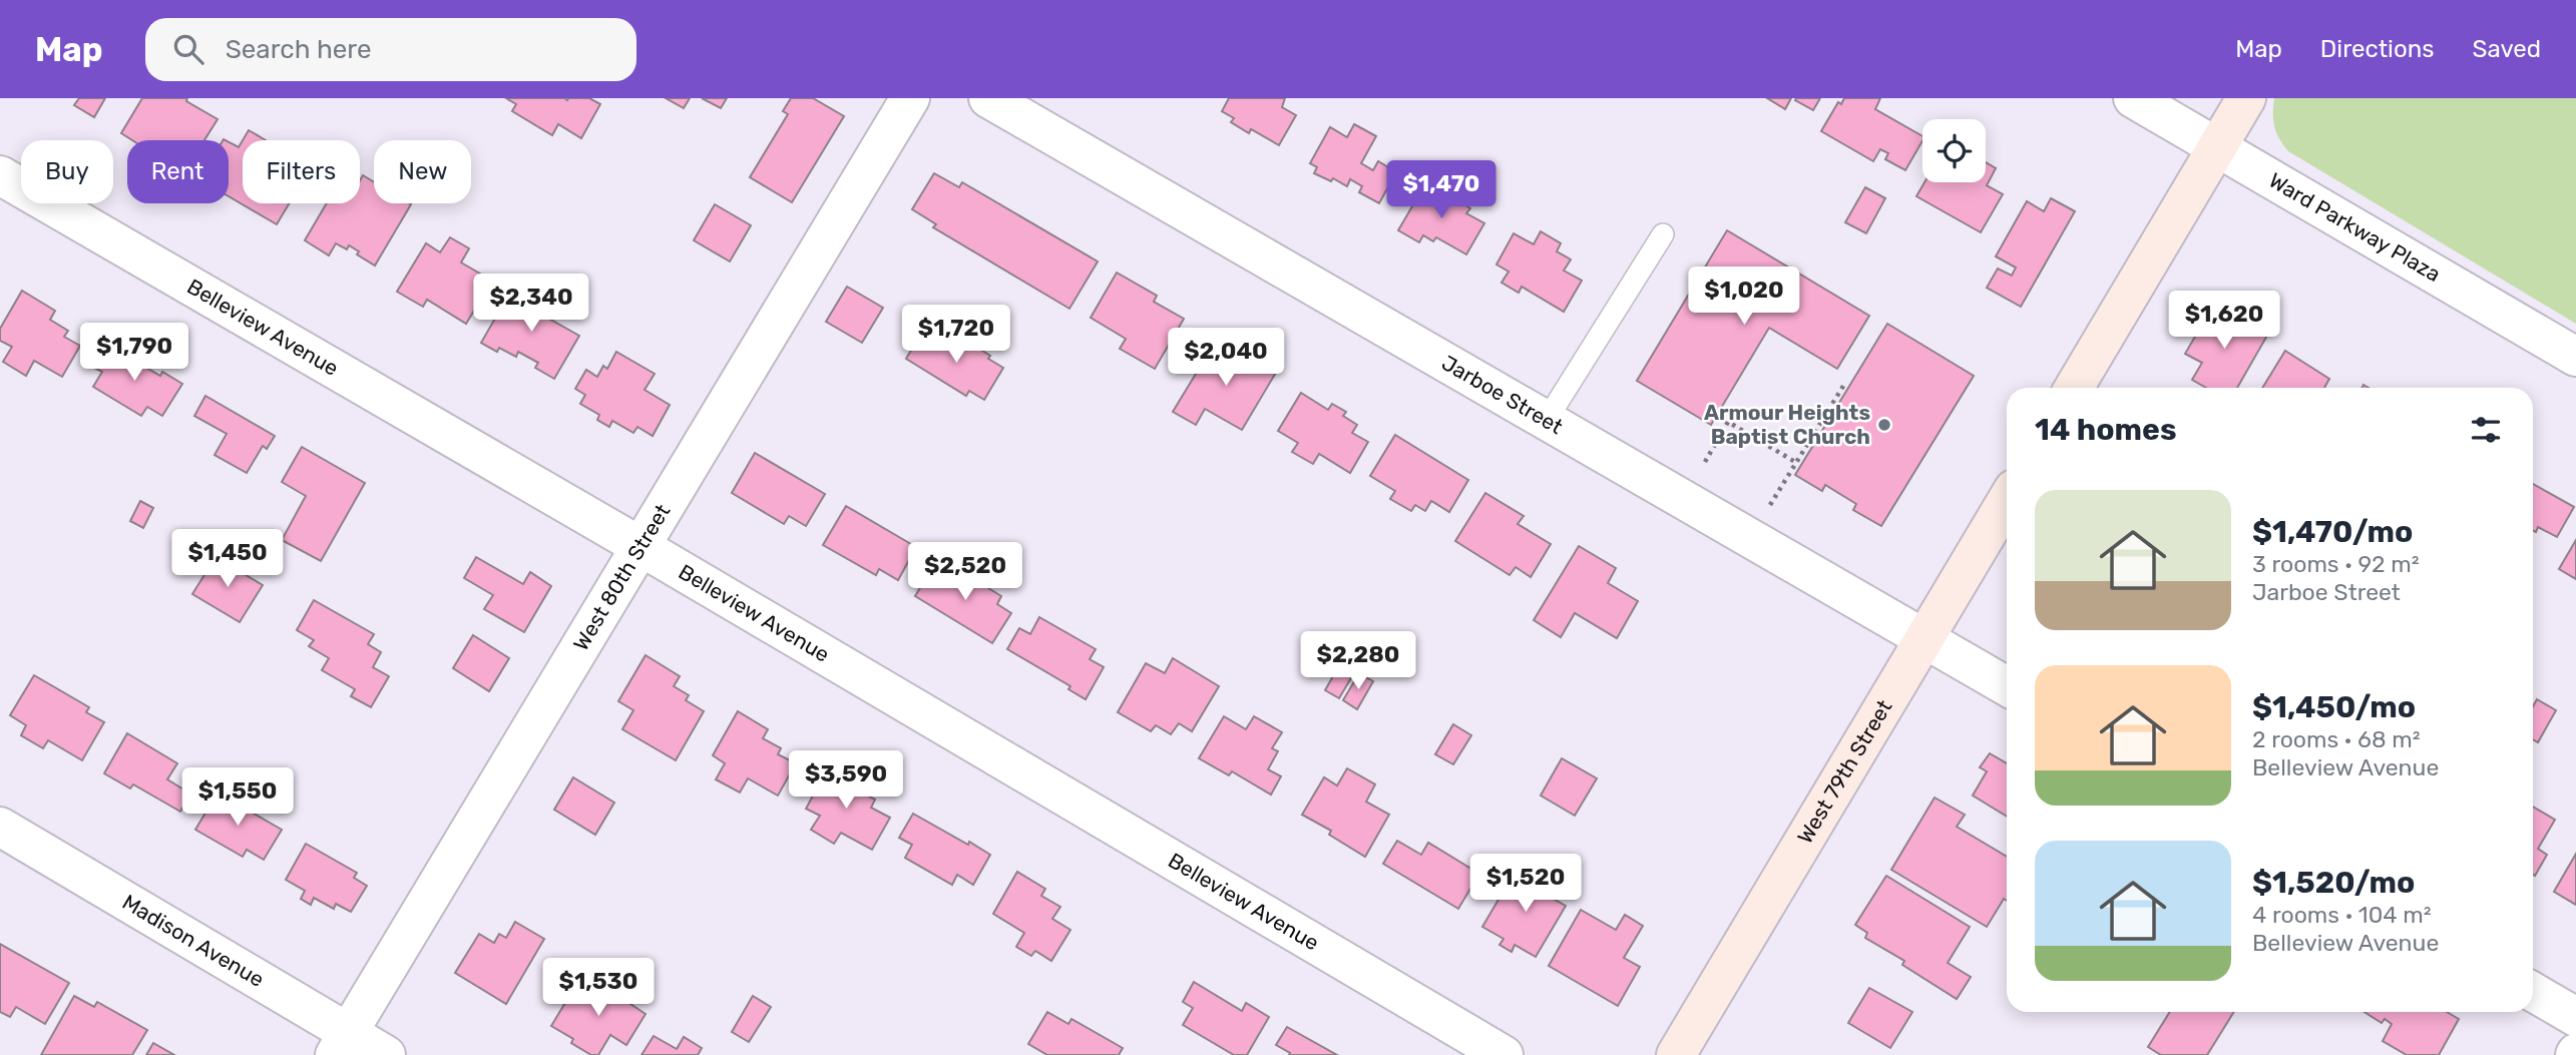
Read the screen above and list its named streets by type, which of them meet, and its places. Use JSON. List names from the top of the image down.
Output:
{
  "streets": {
    "street": [
      "Ward Parkway Plaza",
      "Belleview Avenue",
      "Jarboe Street",
      "West 80th Street",
      "West 79th Street",
      "Madison Avenue"
    ]
  },
  "crossings": [
    ["Belleview Avenue", "West 80th Street"],
    ["Jarboe Street", "West 79th Street"],
    ["West 80th Street", "Madison Avenue"]
  ],
  "places": ["Armour Heights Baptist Church"],
  "page": {
    "header": "Map",
    "search": "Search here",
    "nav": ["Map", "Directions", "Saved"],
    "chip": [
      "Buy",
      "Rent",
      "Filters",
      "New"
    ],
    "price": [
      "$1,470",
      "$1,020",
      "$2,340",
      "$1,620",
      "$1,720",
      "$1,790",
      "$2,040",
      "$1,450",
      "$2,520",
      "$2,280",
      "$3,590",
      "$1,550",
      "$1,520",
      "$1,530"
    ],
    "heading": "14 homes",
    "list": [
      {
        "name": "$1,470/mo",
        "note": "3 rooms · 92 m² · Jarboe Street"
      },
      {
        "name": "$1,450/mo",
        "note": "2 rooms · 68 m² · Belleview Avenue"
      },
      {
        "name": "$1,520/mo",
        "note": "4 rooms · 104 m² · Belleview Avenue"
      }
    ]
  }
}
